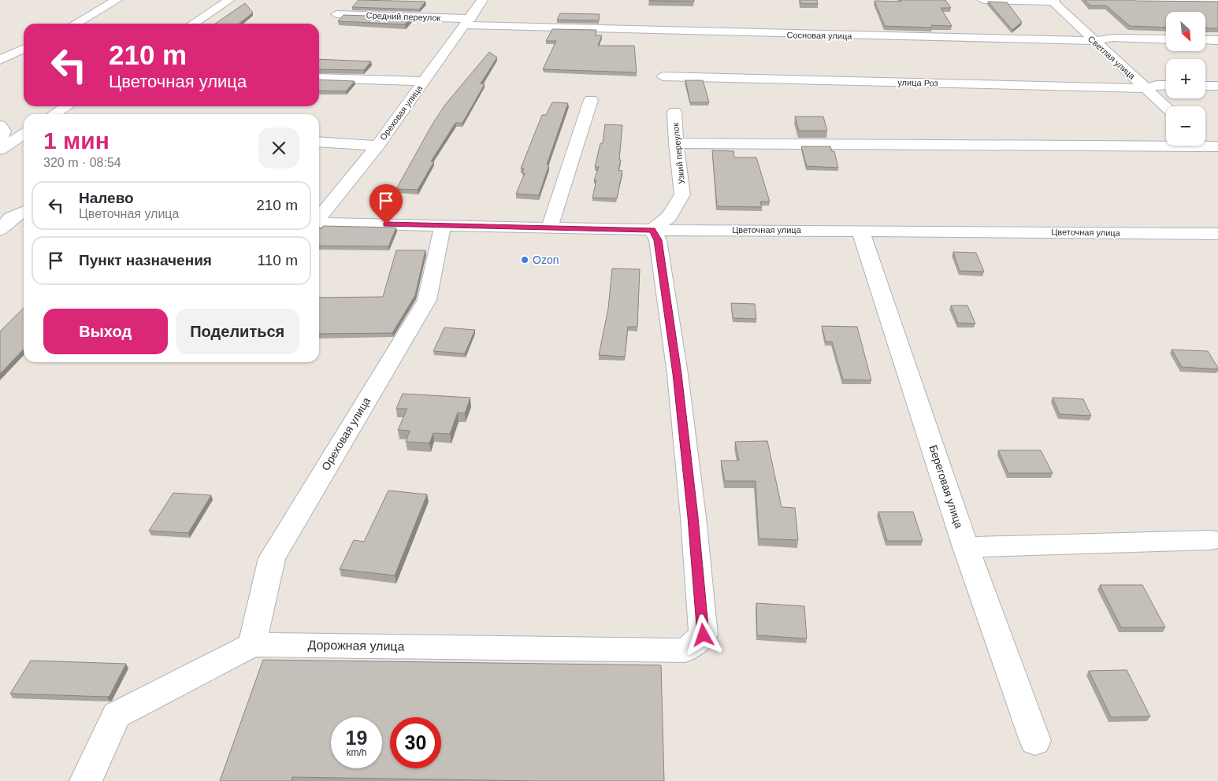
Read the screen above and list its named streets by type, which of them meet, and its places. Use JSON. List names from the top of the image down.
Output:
{
  "streets": {
    "street": [
      "Средний переулок",
      "Сосновая улица",
      "Светлая улица",
      "улица Роз",
      "Ореховая улица",
      "Узкий переулок",
      "Цветочная улица",
      "Береговая улица",
      "Дорожная улица"
    ]
  },
  "crossings": [
    ["Средний переулок", "Сосновая улица"],
    ["Средний переулок", "Ореховая улица"],
    ["Сосновая улица", "Светлая улица"],
    ["Сосновая улица", "Ореховая улица"],
    ["Светлая улица", "улица Роз"],
    ["Ореховая улица", "Цветочная улица"],
    ["Ореховая улица", "Дорожная улица"],
    ["Узкий переулок", "Цветочная улица"],
    ["Узкий переулок", "Дорожная улица"],
    ["Цветочная улица", "Береговая улица"],
    ["Цветочная улица", "Дорожная улица"]
  ],
  "places": ["Ozon"],
  "north": "bottom right",
  "page": {
    "map_buttons": ["+", "−"],
    "turn": ["210 m", "Цветочная улица"],
    "heading": ["1 мин", "320 m · 08:54"],
    "list": [
      {
        "name": "Налево",
        "note": "Цветочная улица",
        "value": "210 m"
      },
      {
        "name": "Пункт назначения",
        "value": "110 m"
      }
    ],
    "buttons": ["Выход", "Поделиться"],
    "speed": "19 km/h",
    "limit": "30"
  }
}
